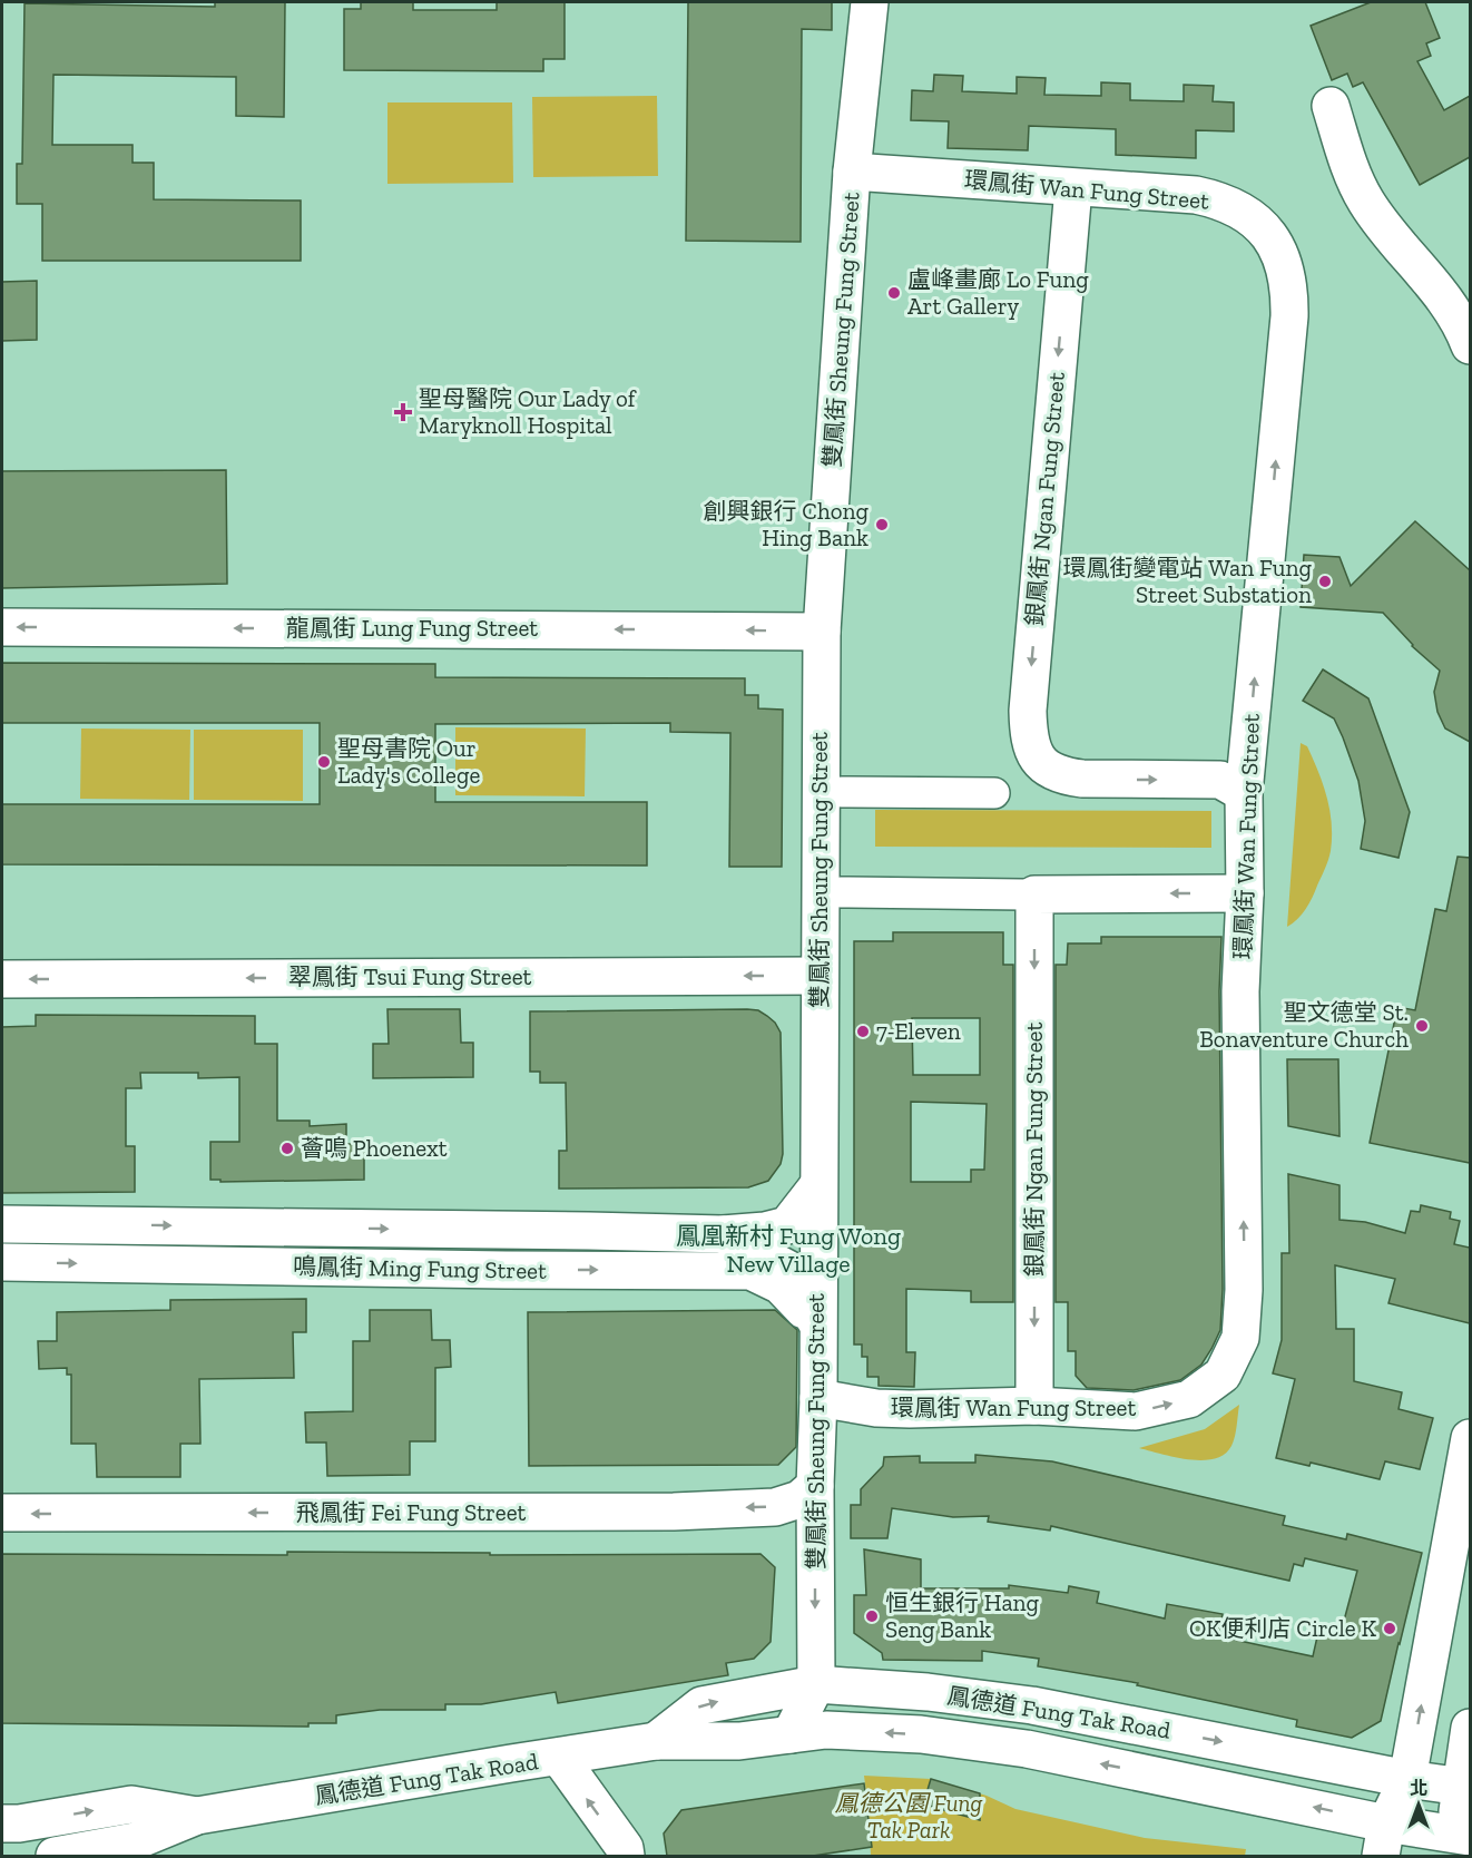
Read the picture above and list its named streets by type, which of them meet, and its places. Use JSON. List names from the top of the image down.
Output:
{
  "streets": {
    "street": [
      "環鳳街 Wan Fung Street",
      "雙鳳街 Sheung Fung Street",
      "銀鳳街 Ngan Fung Street",
      "龍鳳街 Lung Fung Street",
      "翠鳳街 Tsui Fung Street",
      "鳴鳳街 Ming Fung Street",
      "飛鳳街 Fei Fung Street",
      "鳳德道 Fung Tak Road"
    ]
  },
  "crossings": [
    ["環鳳街 Wan Fung Street", "雙鳳街 Sheung Fung Street"],
    ["環鳳街 Wan Fung Street", "銀鳳街 Ngan Fung Street"],
    ["雙鳳街 Sheung Fung Street", "龍鳳街 Lung Fung Street"],
    ["雙鳳街 Sheung Fung Street", "翠鳳街 Tsui Fung Street"],
    ["雙鳳街 Sheung Fung Street", "鳴鳳街 Ming Fung Street"],
    ["雙鳳街 Sheung Fung Street", "飛鳳街 Fei Fung Street"],
    ["雙鳳街 Sheung Fung Street", "鳳德道 Fung Tak Road"]
  ],
  "one_way": [
    "銀鳳街 Ngan Fung Street",
    "龍鳳街 Lung Fung Street",
    "翠鳳街 Tsui Fung Street",
    "鳴鳳街 Ming Fung Street",
    "飛鳳街 Fei Fung Street"
  ],
  "districts": ["鳳凰新村 Fung Wong New Village"],
  "parks": ["鳳德公園 Fung Tak Park"],
  "places": {
    "other": [
      "盧峰畫廊 Lo Fung Art Gallery",
      "創興銀行 Chong Hing Bank",
      "環鳳街變電站 Wan Fung Street Substation",
      "聖母書院 Our Lady's College",
      "聖文德堂 St. Bonaventure Church",
      "7-Eleven",
      "薈鳴 Phoenext",
      "恒生銀行 Hang Seng Bank",
      "OK便利店 Circle K"
    ],
    "health": ["聖母醫院 Our Lady of Maryknoll Hospital"]
  },
  "north": "top"
}
